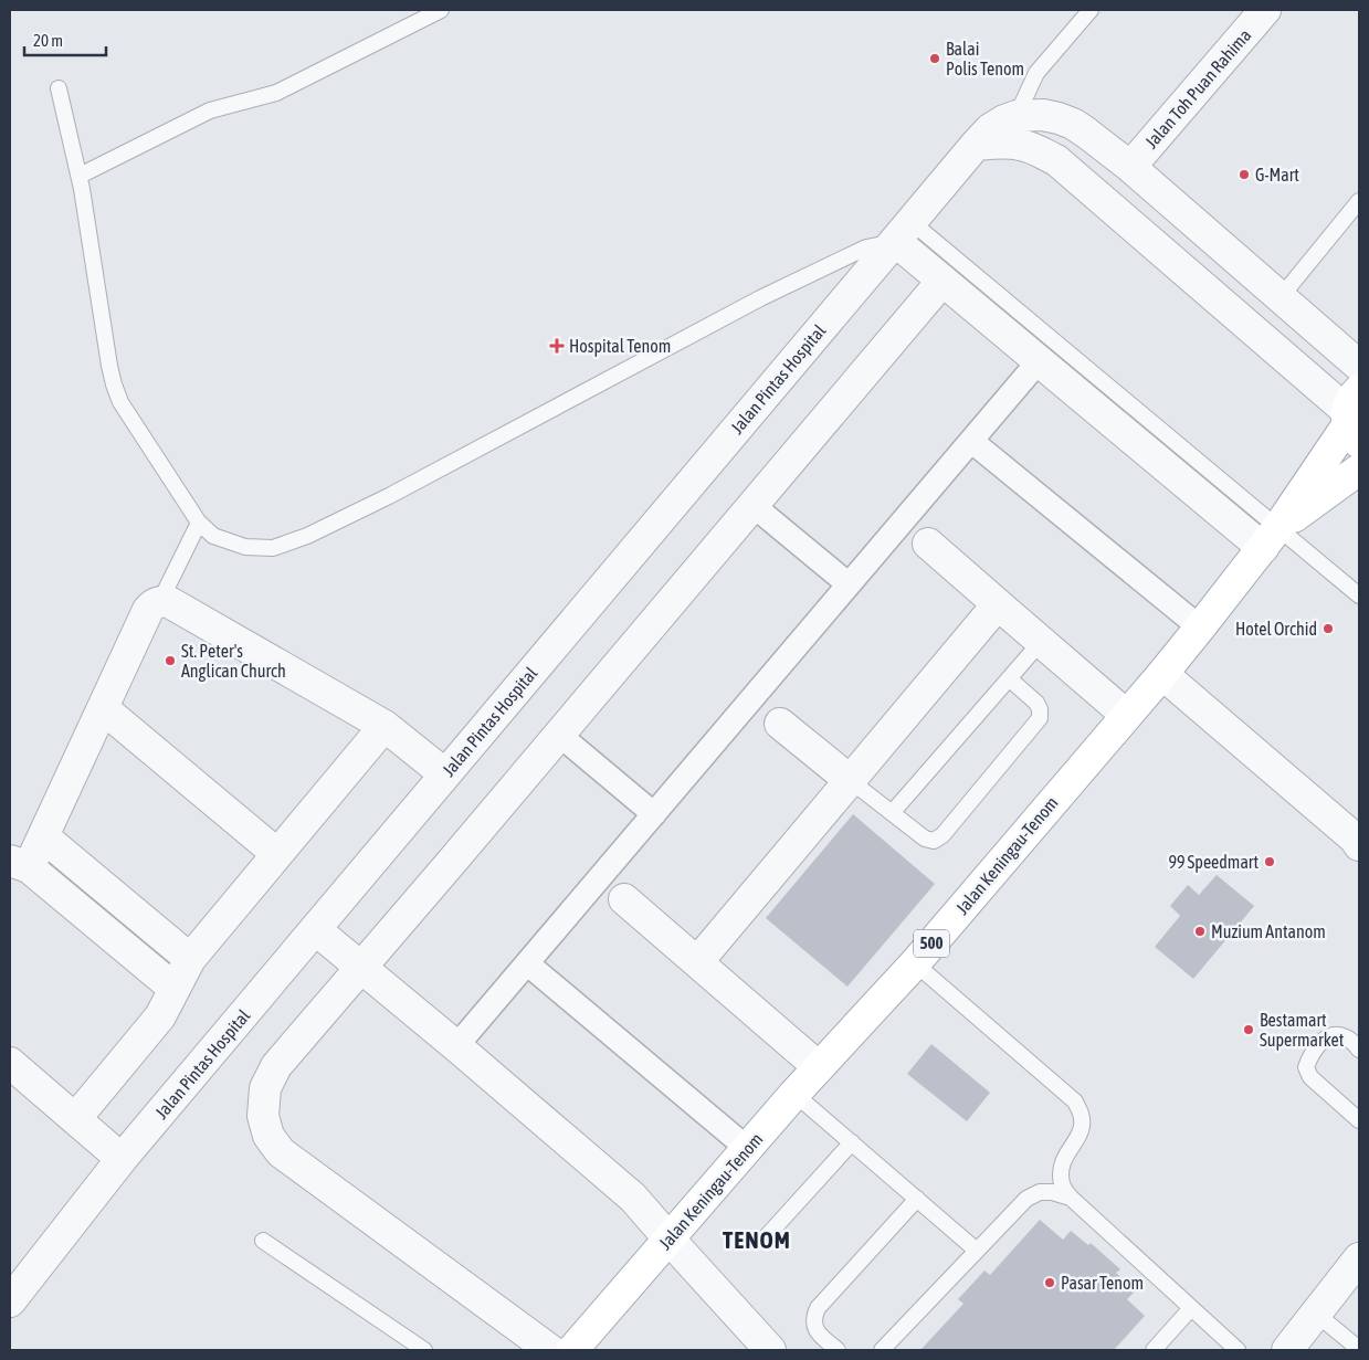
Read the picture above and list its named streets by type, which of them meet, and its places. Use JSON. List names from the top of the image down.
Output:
{
  "streets": {
    "main road": ["Jalan Keningau-Tenom", "500"],
    "street": ["Jalan Toh Puan Rahima", "Jalan Pintas Hospital"]
  },
  "districts": ["TENOM"],
  "places": {
    "other": [
      "Balai Polis Tenom",
      "G-Mart",
      "Hotel Orchid",
      "St. Peter's Anglican Church",
      "99 Speedmart",
      "Muzium Antanom",
      "Bestamart Supermarket",
      "Pasar Tenom"
    ],
    "health": ["Hospital Tenom"]
  },
  "scale_bar": "20 m"
}
